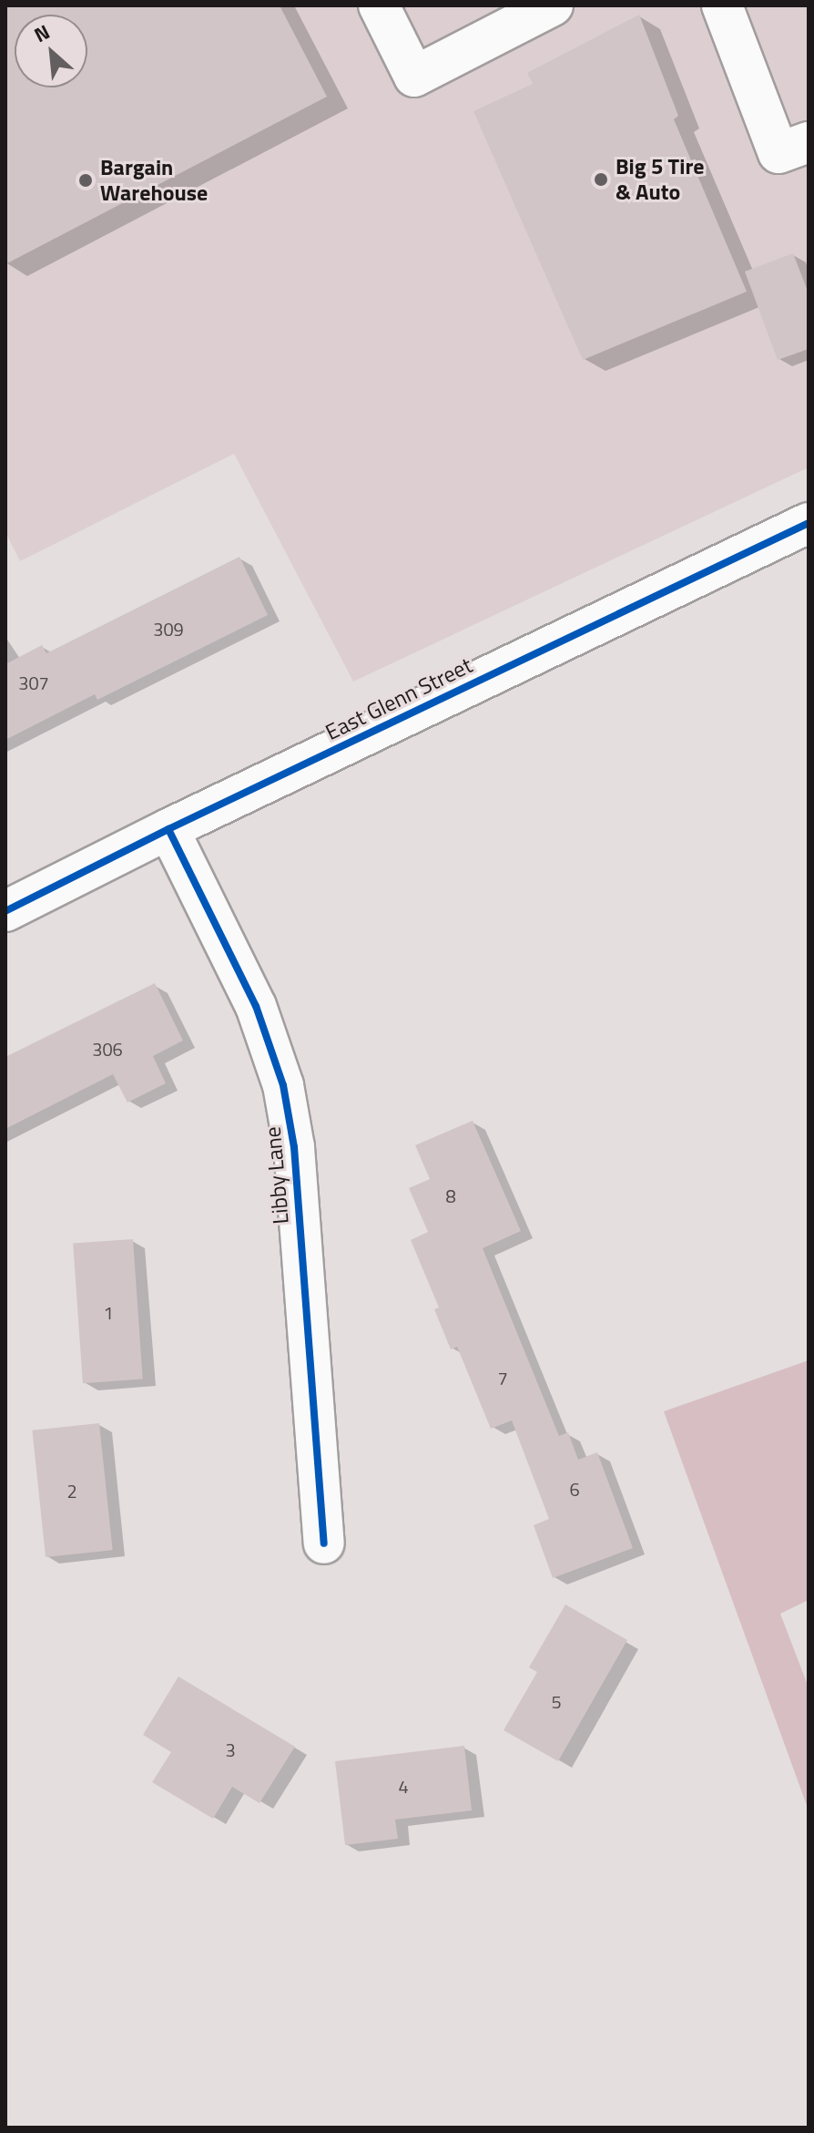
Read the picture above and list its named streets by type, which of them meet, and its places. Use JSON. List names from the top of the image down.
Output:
{
  "streets": {
    "street": ["East Glenn Street", "Libby Lane"]
  },
  "crossings": [
    ["East Glenn Street", "Libby Lane"]
  ],
  "places": ["Big 5 Tire & Auto", "Bargain Warehouse"],
  "house_numbers": [
    "309",
    "307",
    "306",
    "8",
    "1",
    "7",
    "6",
    "2",
    "5",
    "3",
    "4"
  ],
  "north": "top left"
}
